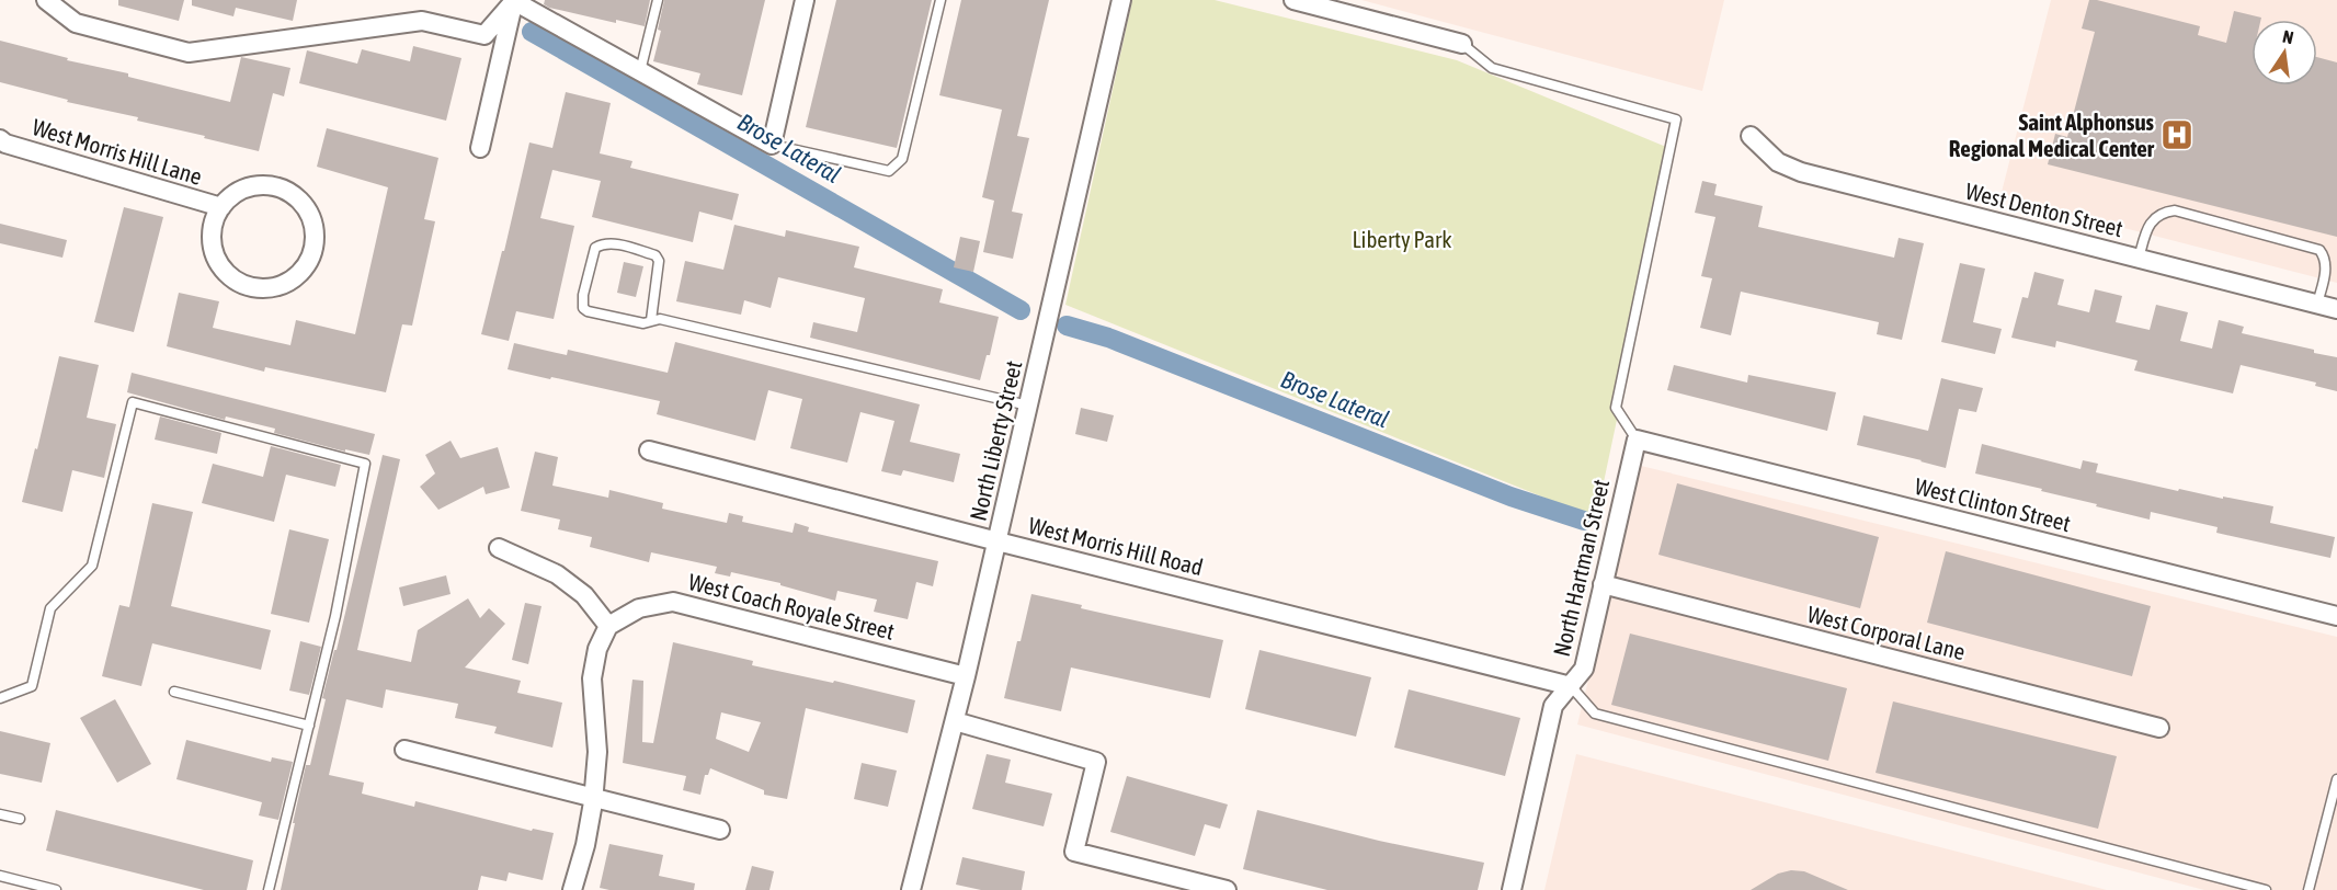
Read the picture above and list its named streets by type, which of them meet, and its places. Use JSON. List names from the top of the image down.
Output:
{
  "streets": {
    "street": [
      "West Morris Hill Lane",
      "West Denton Street",
      "North Liberty Street",
      "West Clinton Street",
      "West Morris Hill Road",
      "North Hartman Street",
      "West Coach Royale Street",
      "West Corporal Lane"
    ]
  },
  "crossings": [
    ["North Liberty Street", "West Morris Hill Road"],
    ["North Liberty Street", "West Coach Royale Street"],
    ["West Clinton Street", "North Hartman Street"],
    ["West Morris Hill Road", "North Hartman Street"],
    ["North Hartman Street", "West Corporal Lane"]
  ],
  "water": ["Brose Lateral"],
  "parks": ["Liberty Park"],
  "places": {
    "hospital": ["Saint Alphonsus Regional Medical Center"]
  },
  "north": "top"
}
